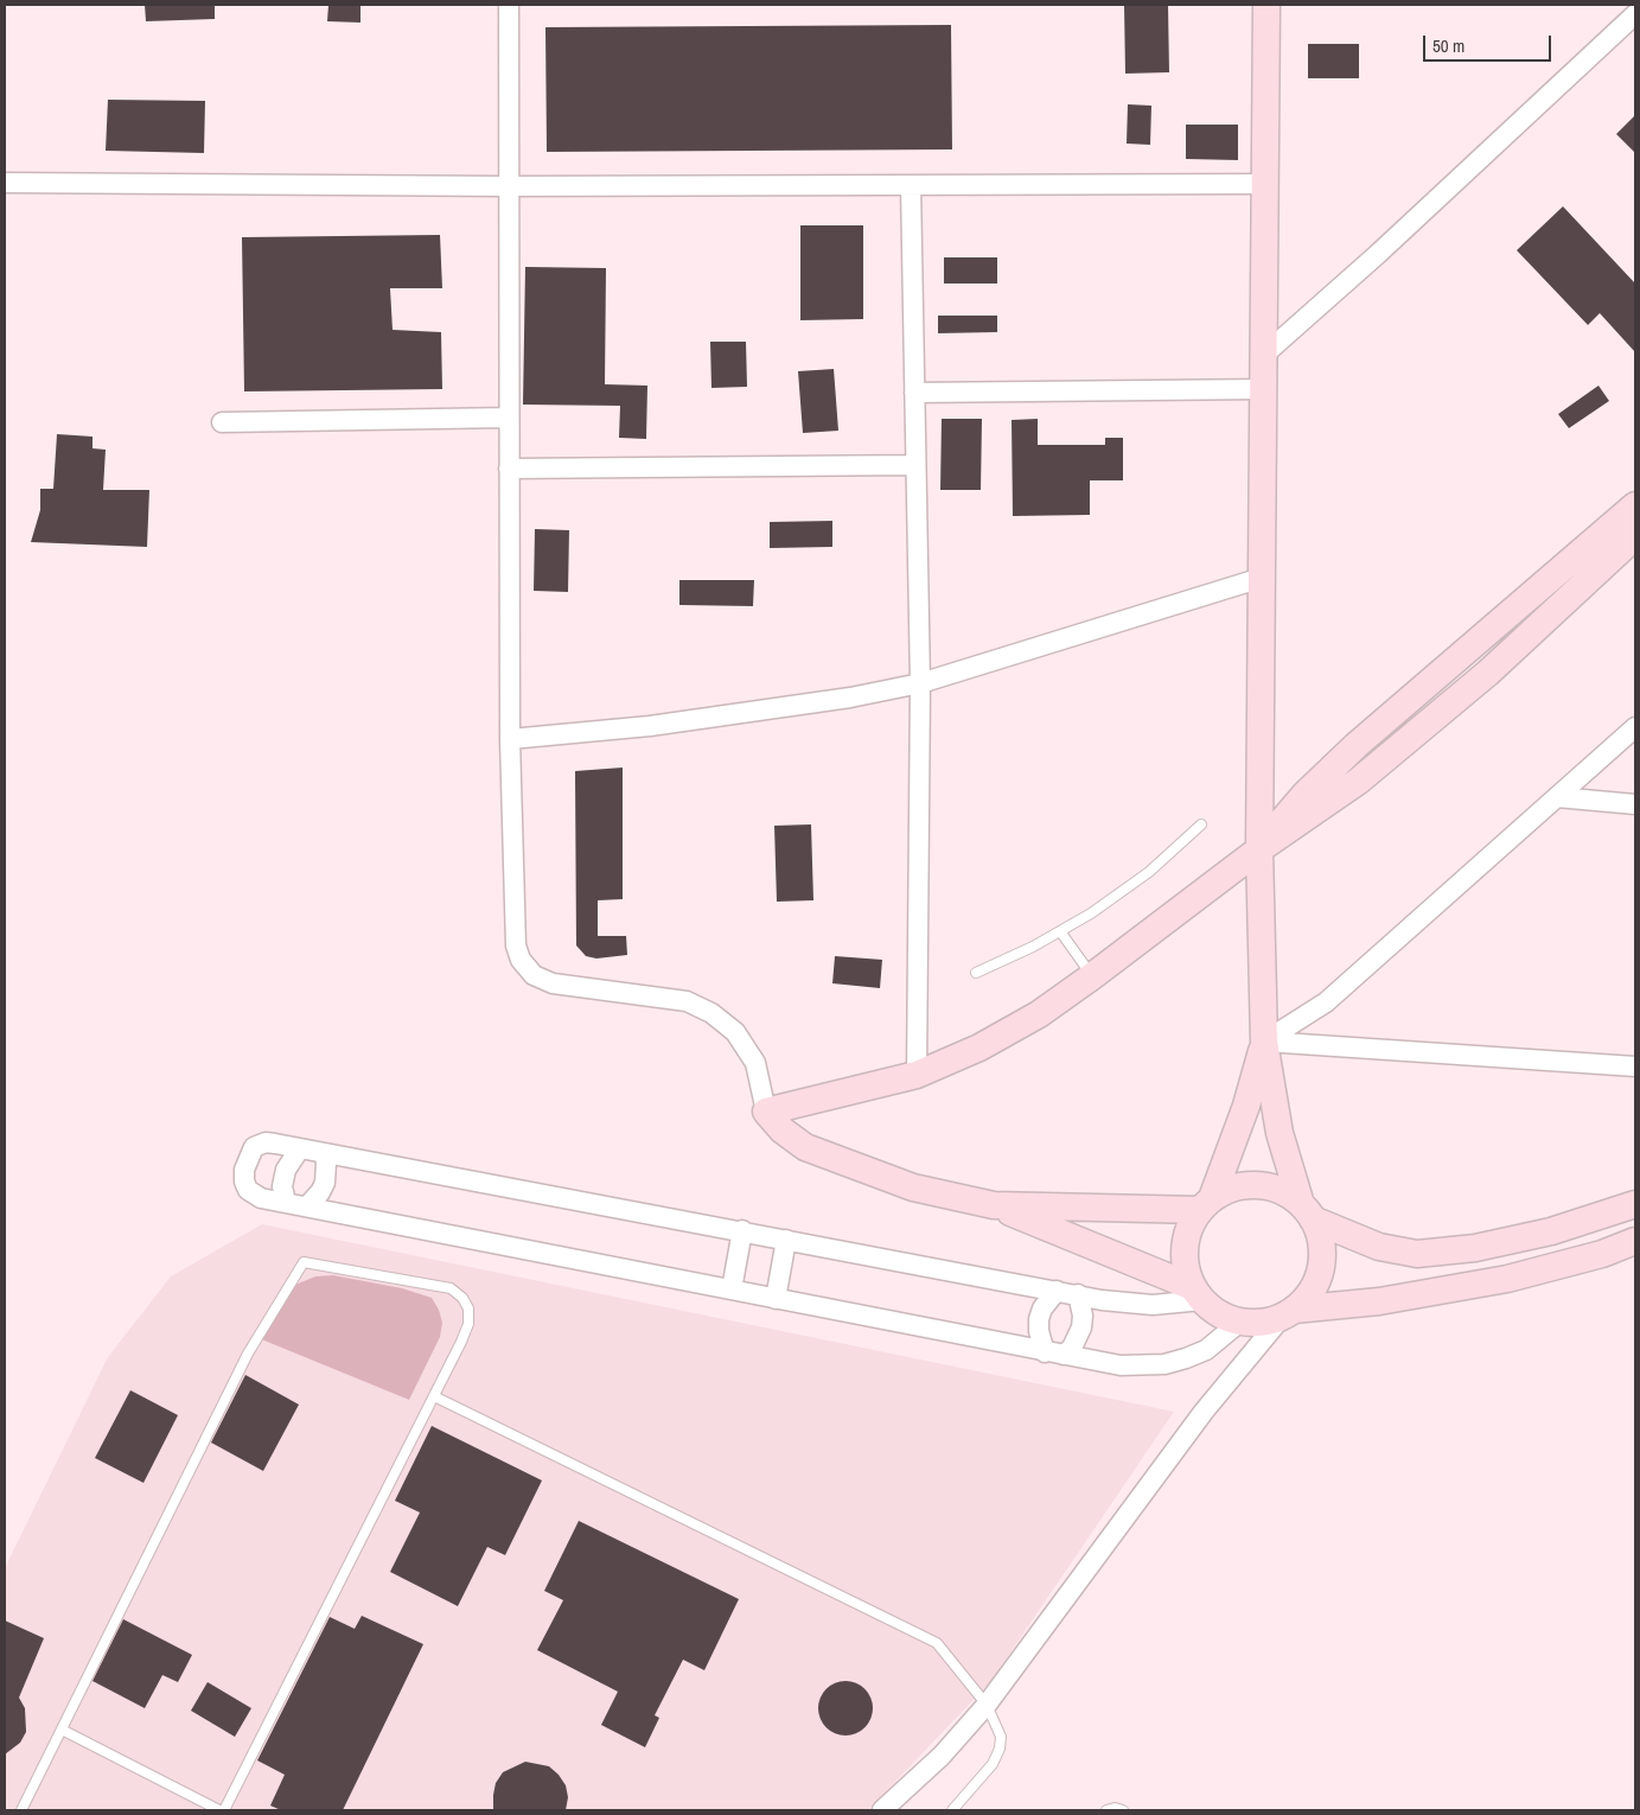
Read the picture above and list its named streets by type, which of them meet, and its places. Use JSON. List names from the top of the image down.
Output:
{
  "scale_bar": "50 m"
}
